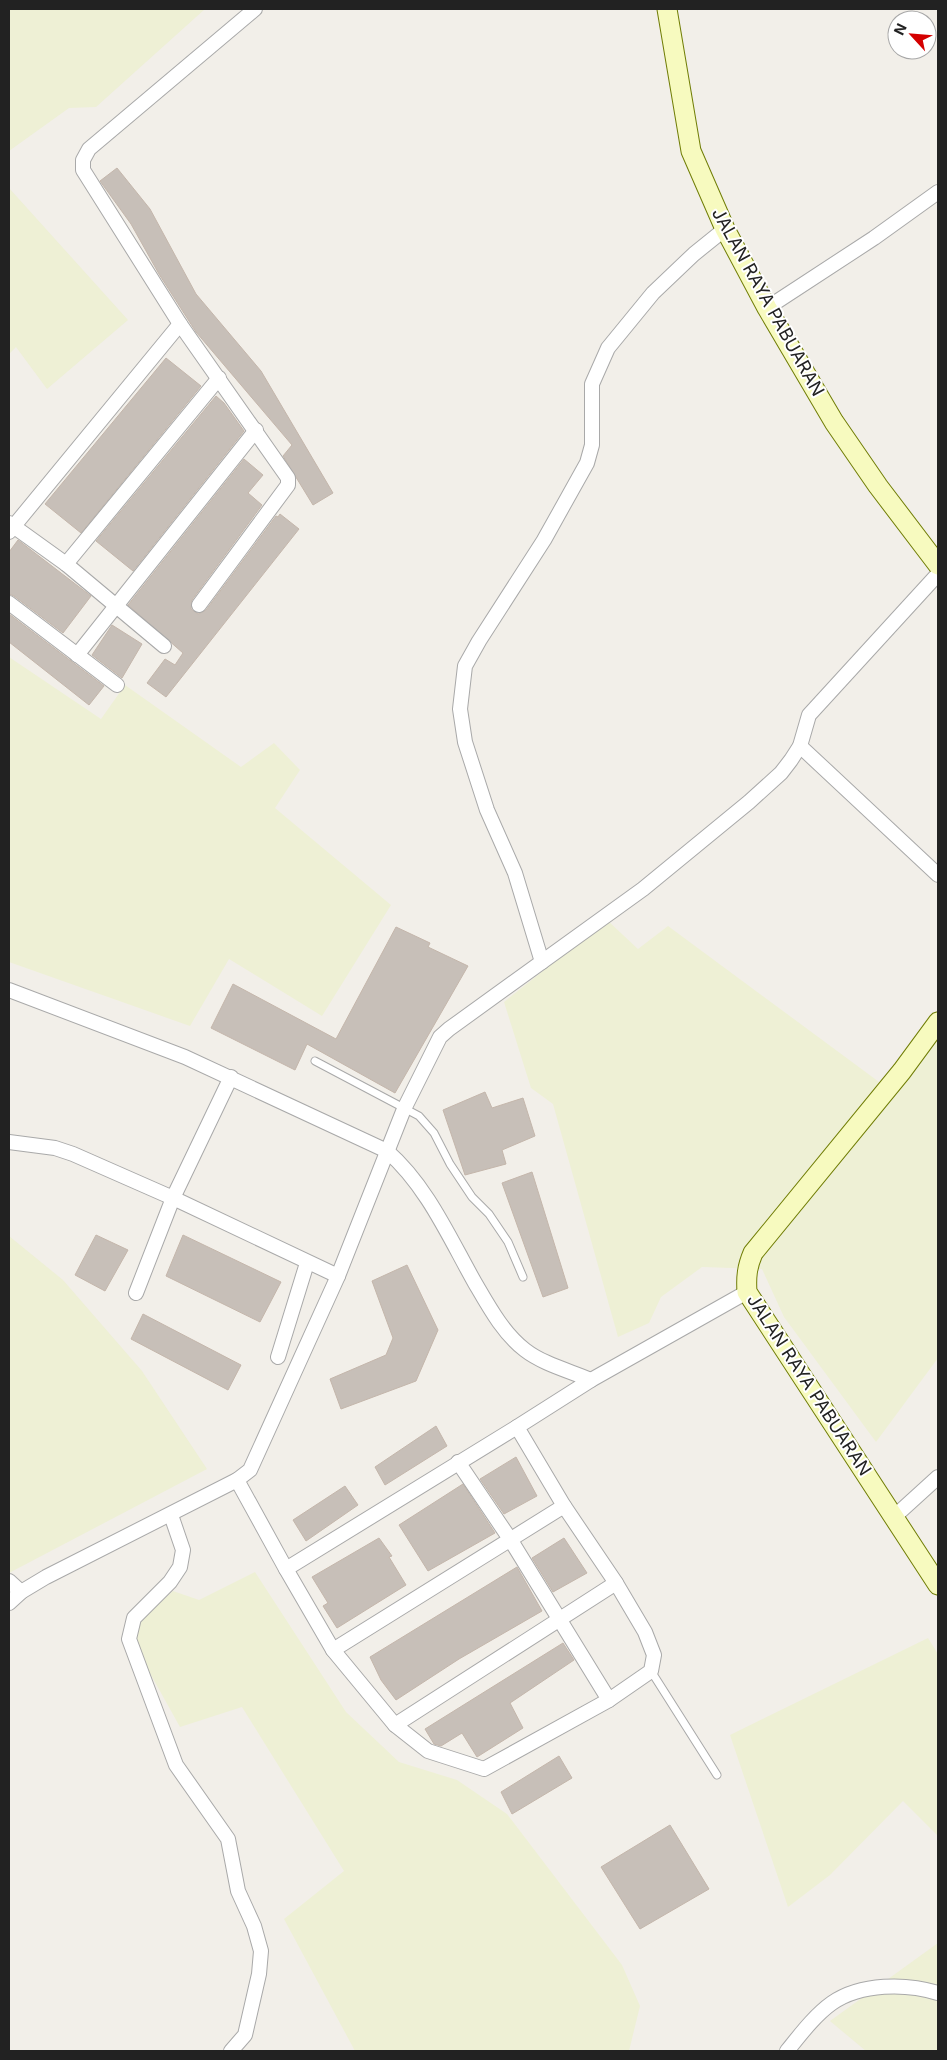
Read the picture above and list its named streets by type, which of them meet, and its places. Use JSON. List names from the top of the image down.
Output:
{
  "streets": {
    "street": ["JALAN RAYA PABUARAN"]
  },
  "north": "top left"
}
